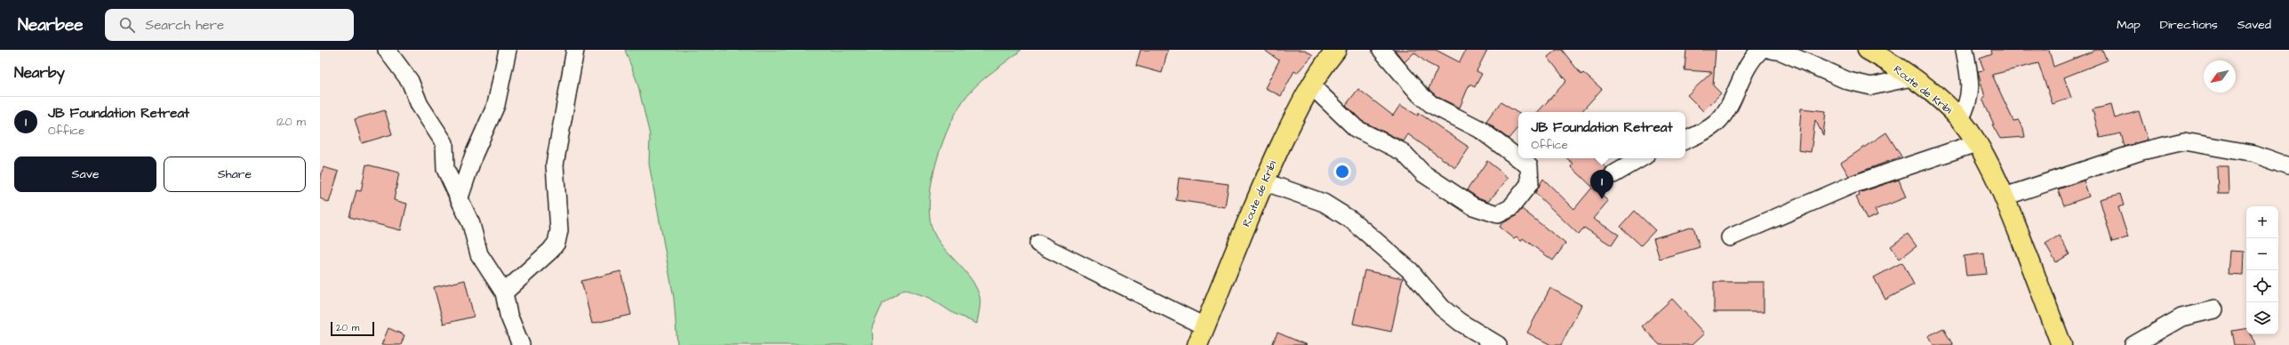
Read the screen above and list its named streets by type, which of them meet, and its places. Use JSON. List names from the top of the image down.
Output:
{
  "streets": {
    "main road": ["Route de Kribi"]
  },
  "scale_bar": "20 m",
  "north": "bottom left",
  "page": {
    "header": "Nearbee",
    "search": "Search here",
    "nav": ["Map", "Directions", "Saved"],
    "heading": "Nearby",
    "list": [
      {
        "mark": "1",
        "name": "JB Foundation Retreat",
        "note": "Office",
        "value": "120 m"
      }
    ],
    "popup": ["JB Foundation Retreat", "Office"],
    "buttons": ["Save", "Share"],
    "pins": "1",
    "map_buttons": ["+", "−"],
    "scale": "20 m"
  }
}
